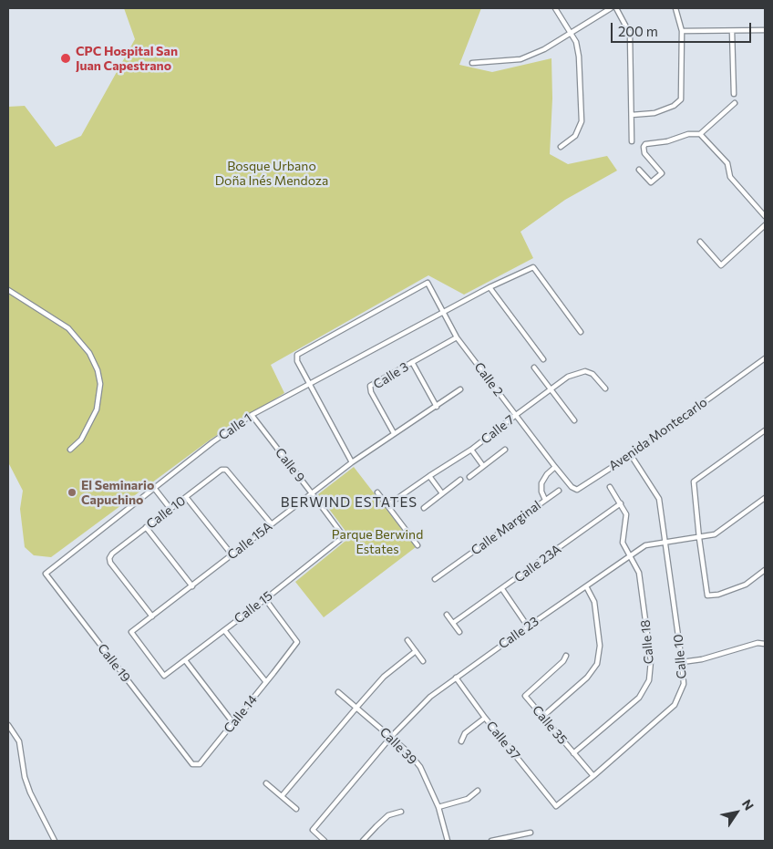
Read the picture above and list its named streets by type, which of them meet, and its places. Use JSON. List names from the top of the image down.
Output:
{
  "streets": {
    "street": [
      "Calle 3",
      "Calle 2",
      "Calle 1",
      "Calle 7",
      "Avenida Montecarlo",
      "Calle 9",
      "Calle 10",
      "Calle Marginal",
      "Calle 15A",
      "Calle 23A",
      "Calle 15",
      "Calle 23",
      "Calle 18",
      "Calle 19",
      "Calle 14",
      "Calle 35",
      "Calle 37",
      "Calle 39"
    ]
  },
  "crossings": [
    ["Calle 3", "Calle 2"],
    ["Calle 3", "Calle 15A"],
    ["Calle 2", "Calle 1"],
    ["Calle 2", "Calle 7"],
    ["Calle 2", "Avenida Montecarlo"],
    ["Calle 2", "Calle Marginal"],
    ["Calle 1", "Calle 9"],
    ["Calle 1", "Calle 19"],
    ["Avenida Montecarlo", "Calle 10"],
    ["Avenida Montecarlo", "Calle Marginal"],
    ["Calle 9", "Calle 15A"],
    ["Calle 9", "Calle 15"],
    ["Calle 10", "Calle 15A"],
    ["Calle 10", "Calle 23"],
    ["Calle 10", "Calle 35"],
    ["Calle 10", "Calle 37"],
    ["Calle 15A", "Calle 15"],
    ["Calle 23A", "Calle 18"],
    ["Calle 15", "Calle 14"],
    ["Calle 23", "Calle 18"],
    ["Calle 23", "Calle 37"],
    ["Calle 23", "Calle 39"],
    ["Calle 18", "Calle 35"],
    ["Calle 19", "Calle 14"]
  ],
  "districts": ["BERWIND ESTATES"],
  "parks": ["Bosque Urbano Doña Inés Mendoza", "Parque Berwind Estates"],
  "places": ["CPC Hospital San Juan Capestrano", "El Seminario Capuchino"],
  "scale_bar": "200 m",
  "north": "top right"
}
